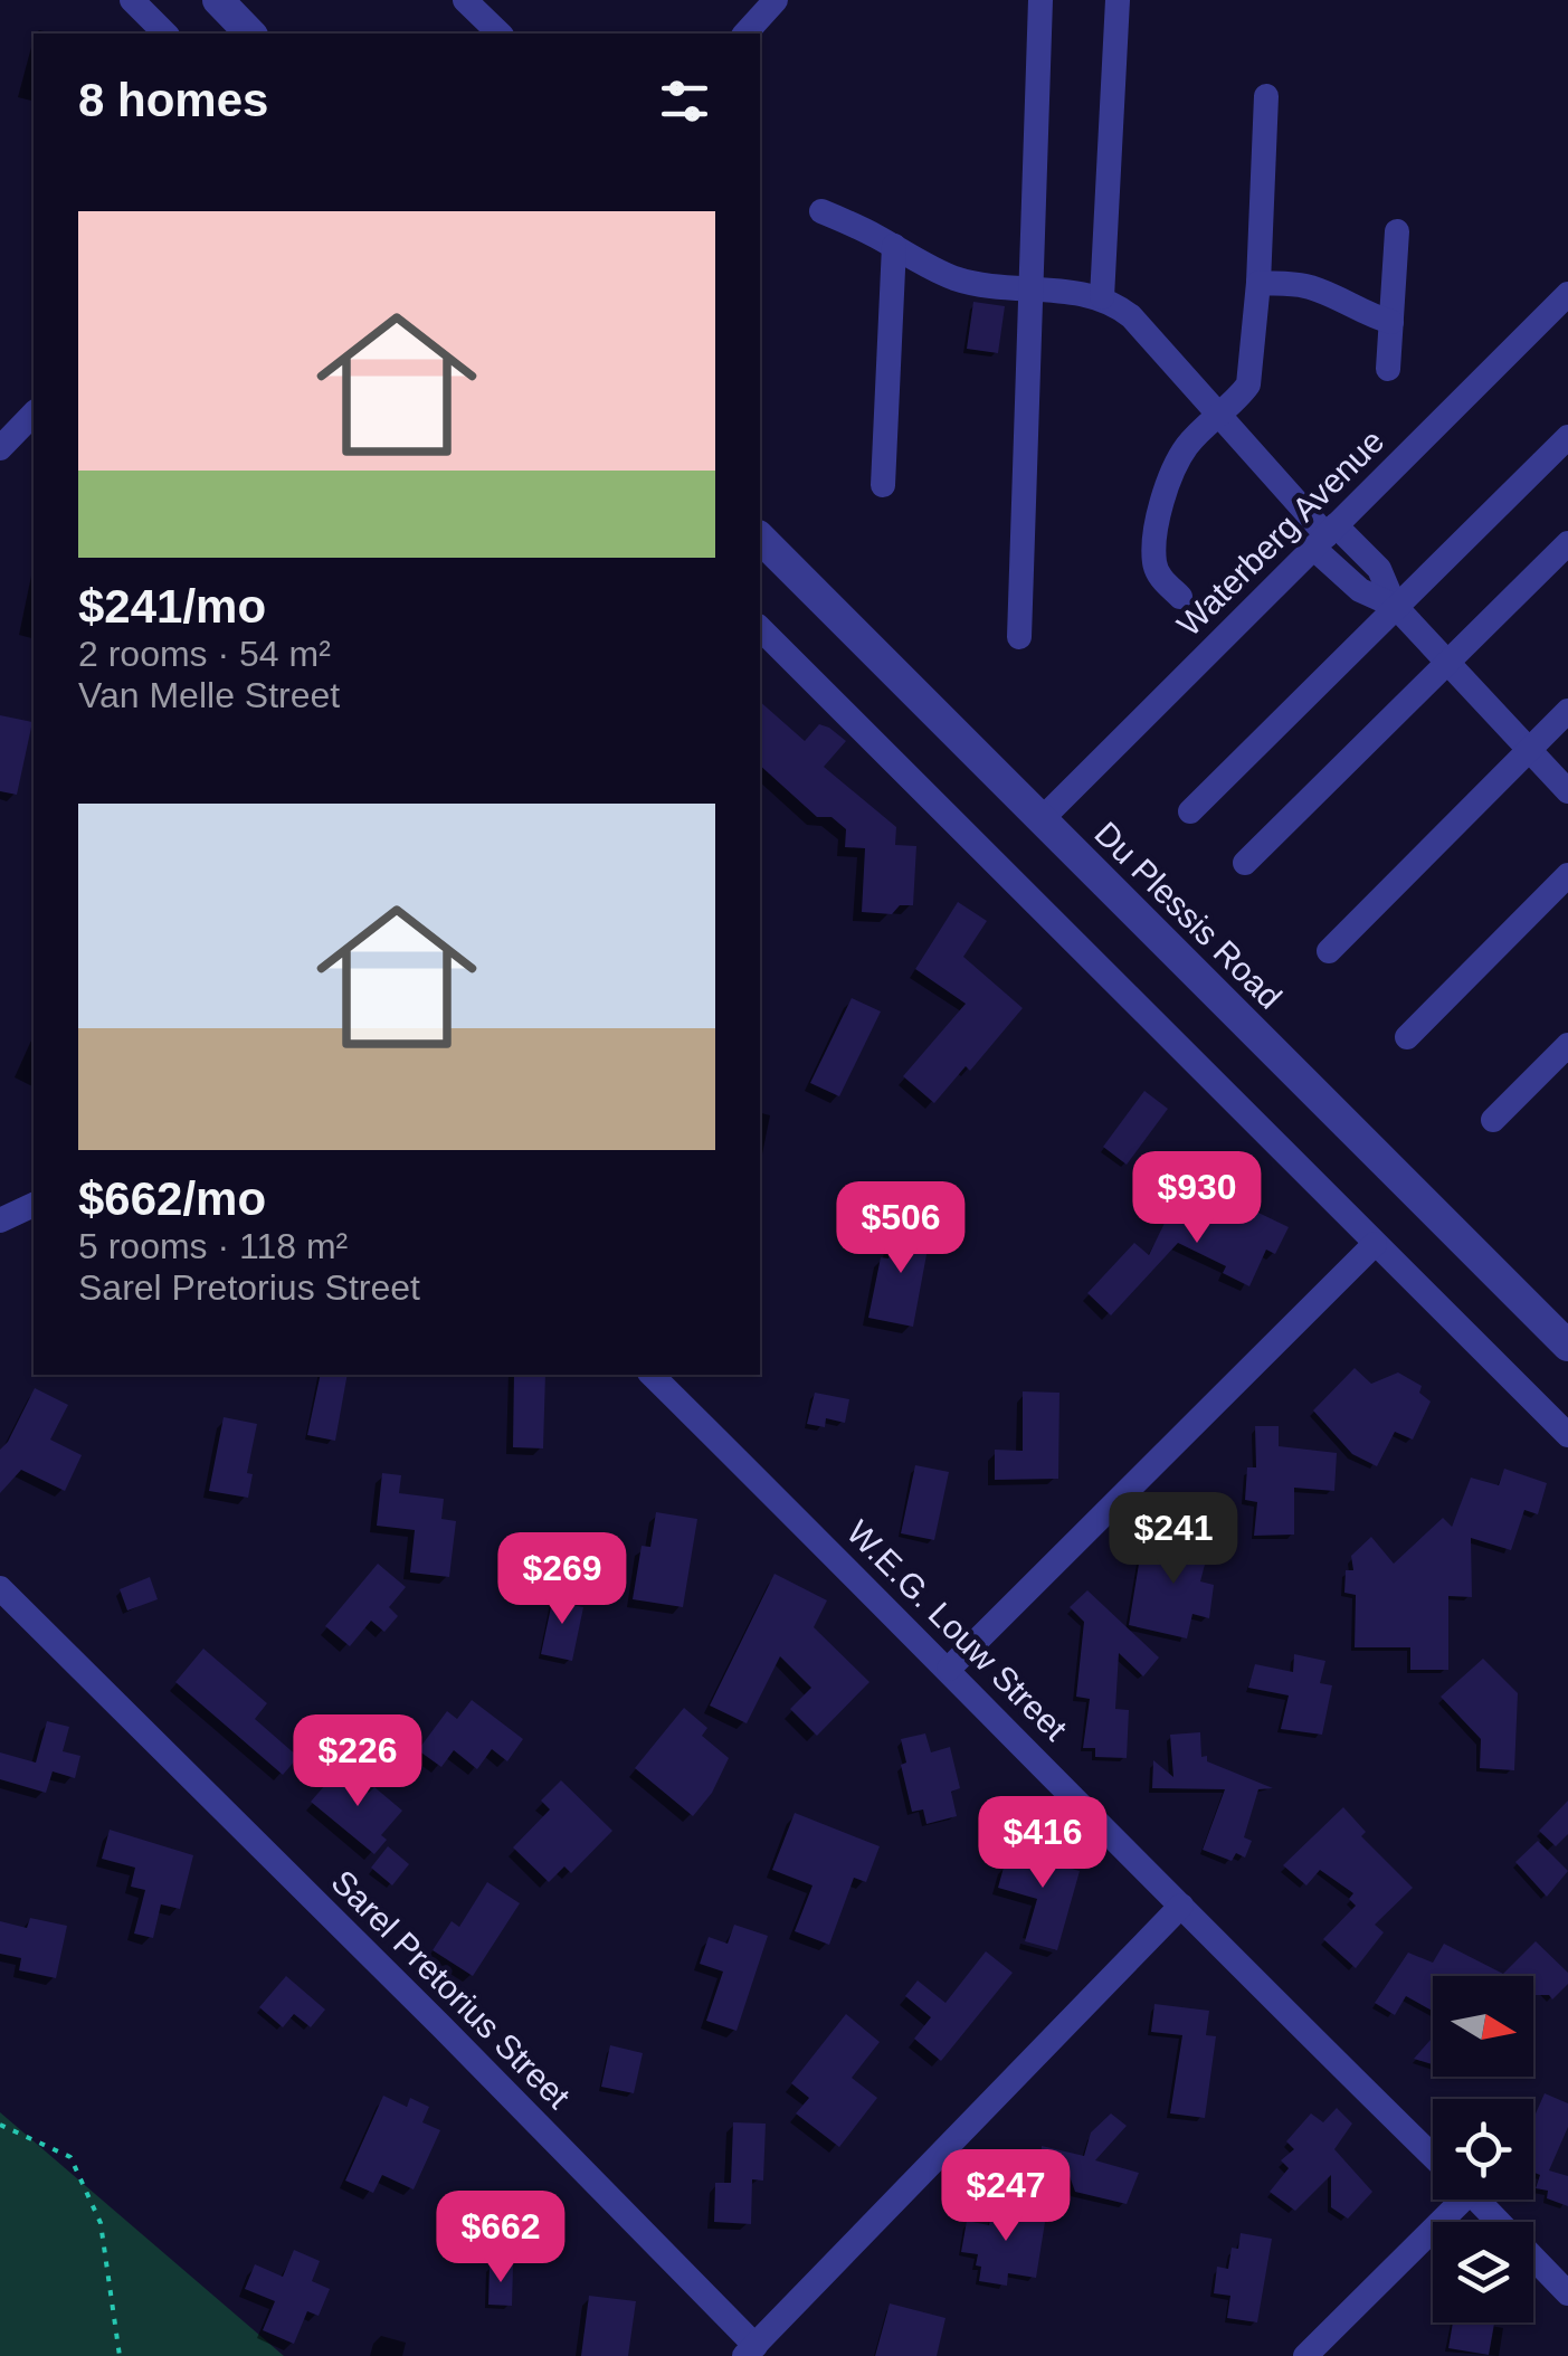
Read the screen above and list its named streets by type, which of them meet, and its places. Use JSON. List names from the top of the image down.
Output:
{
  "streets": {
    "street": [
      "Waterberg Avenue",
      "Du Plessis Road",
      "W.E.G. Louw Street",
      "Sarel Pretorius Street"
    ]
  },
  "crossings": [
    ["Waterberg Avenue", "Du Plessis Road"]
  ],
  "north": "right",
  "page": {
    "heading": "8 homes",
    "list": [
      {
        "name": "$241/mo",
        "note": "2 rooms · 54 m² · Van Melle Street"
      },
      {
        "name": "$662/mo",
        "note": "5 rooms · 118 m² · Sarel Pretorius Street"
      }
    ],
    "price": [
      "$930",
      "$506",
      "$241",
      "$269",
      "$226",
      "$416",
      "$247",
      "$662"
    ]
  }
}
